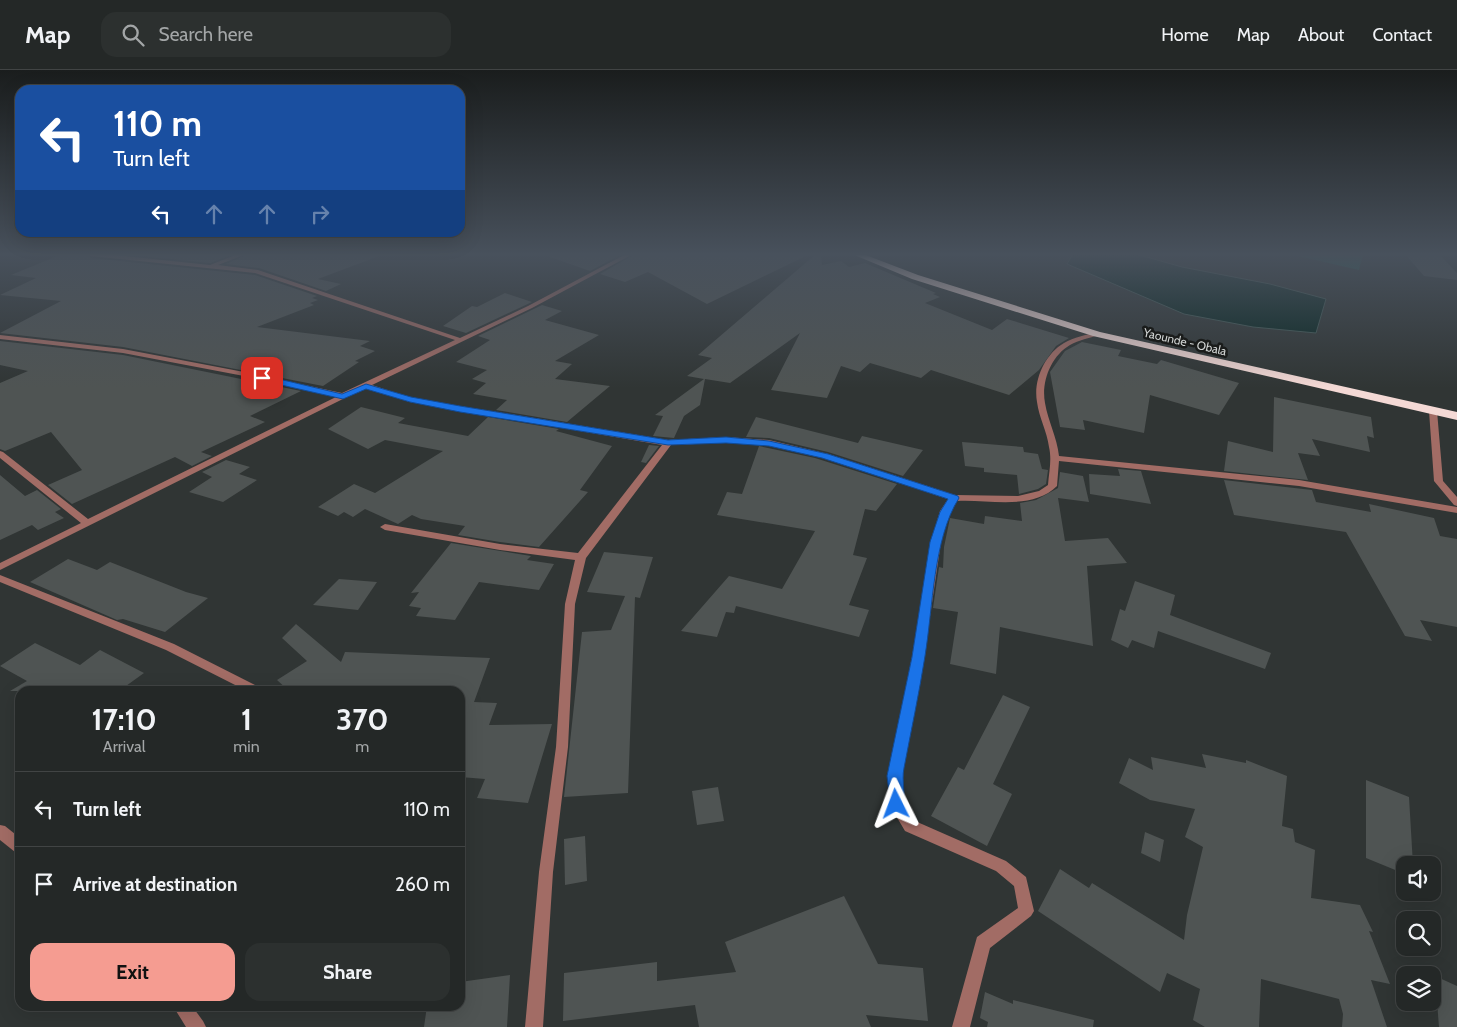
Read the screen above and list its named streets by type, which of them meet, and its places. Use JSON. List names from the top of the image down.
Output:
{
  "streets": {
    "highway": ["Yaounde - Obala"]
  },
  "page": {
    "header": "Map",
    "search": "Search here",
    "nav": [
      "Home",
      "Map",
      "About",
      "Contact"
    ],
    "turn": ["110 m", "Turn left"],
    "eta": [
      "17:10",
      "Arrival",
      "1",
      "min",
      "370",
      "m"
    ],
    "list": [
      {
        "name": "Turn left",
        "value": "110 m"
      },
      {
        "name": "Arrive at destination",
        "value": "260 m"
      }
    ],
    "buttons": ["Exit", "Share"]
  }
}
